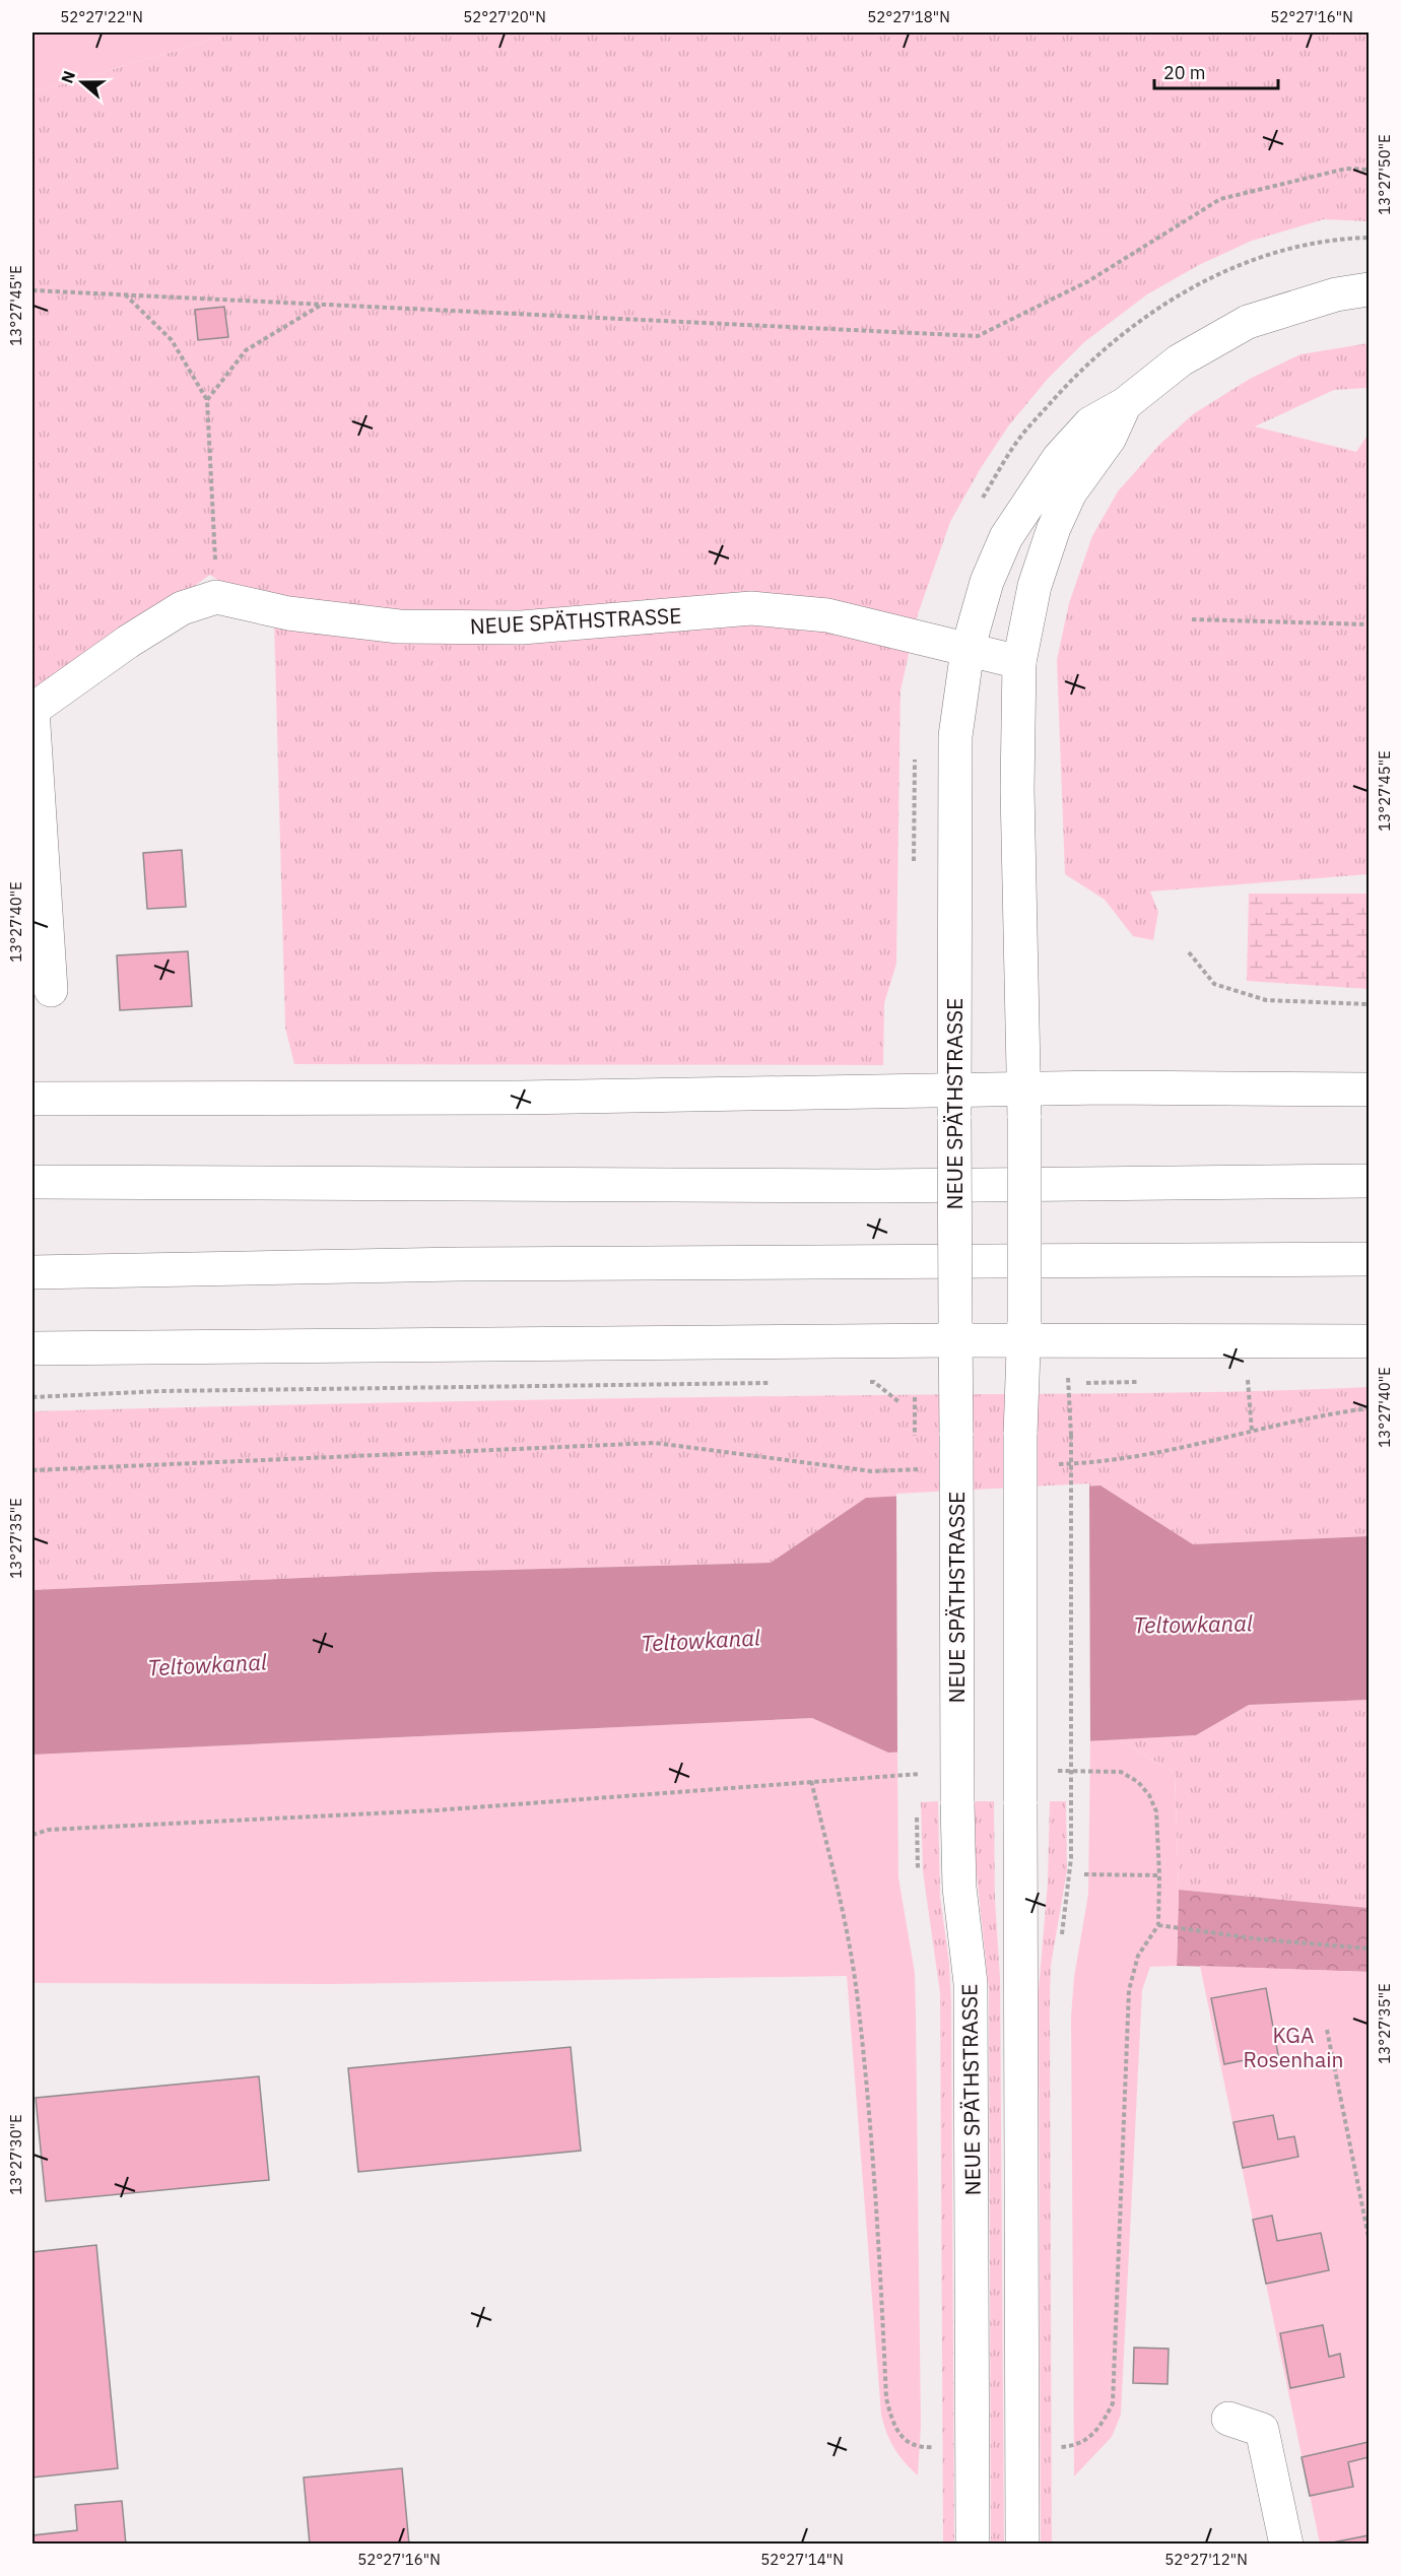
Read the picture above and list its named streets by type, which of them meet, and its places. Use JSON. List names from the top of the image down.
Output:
{
  "streets": {
    "main road": ["NEUE SPÄTHSTRASSE"]
  },
  "water": ["Teltowkanal"],
  "parks": ["KGA Rosenhain"],
  "scale_bar": "20 m",
  "north": "left",
  "coordinates": [
    "52°27'22\"N",
    "52°27'20\"N",
    "52°27'18\"N",
    "52°27'16\"N",
    "13°27'50\"E",
    "13°27'45\"E",
    "13°27'40\"E",
    "13°27'35\"E",
    "13°27'30\"E",
    "52°27'14\"N",
    "52°27'12\"N"
  ]
}
